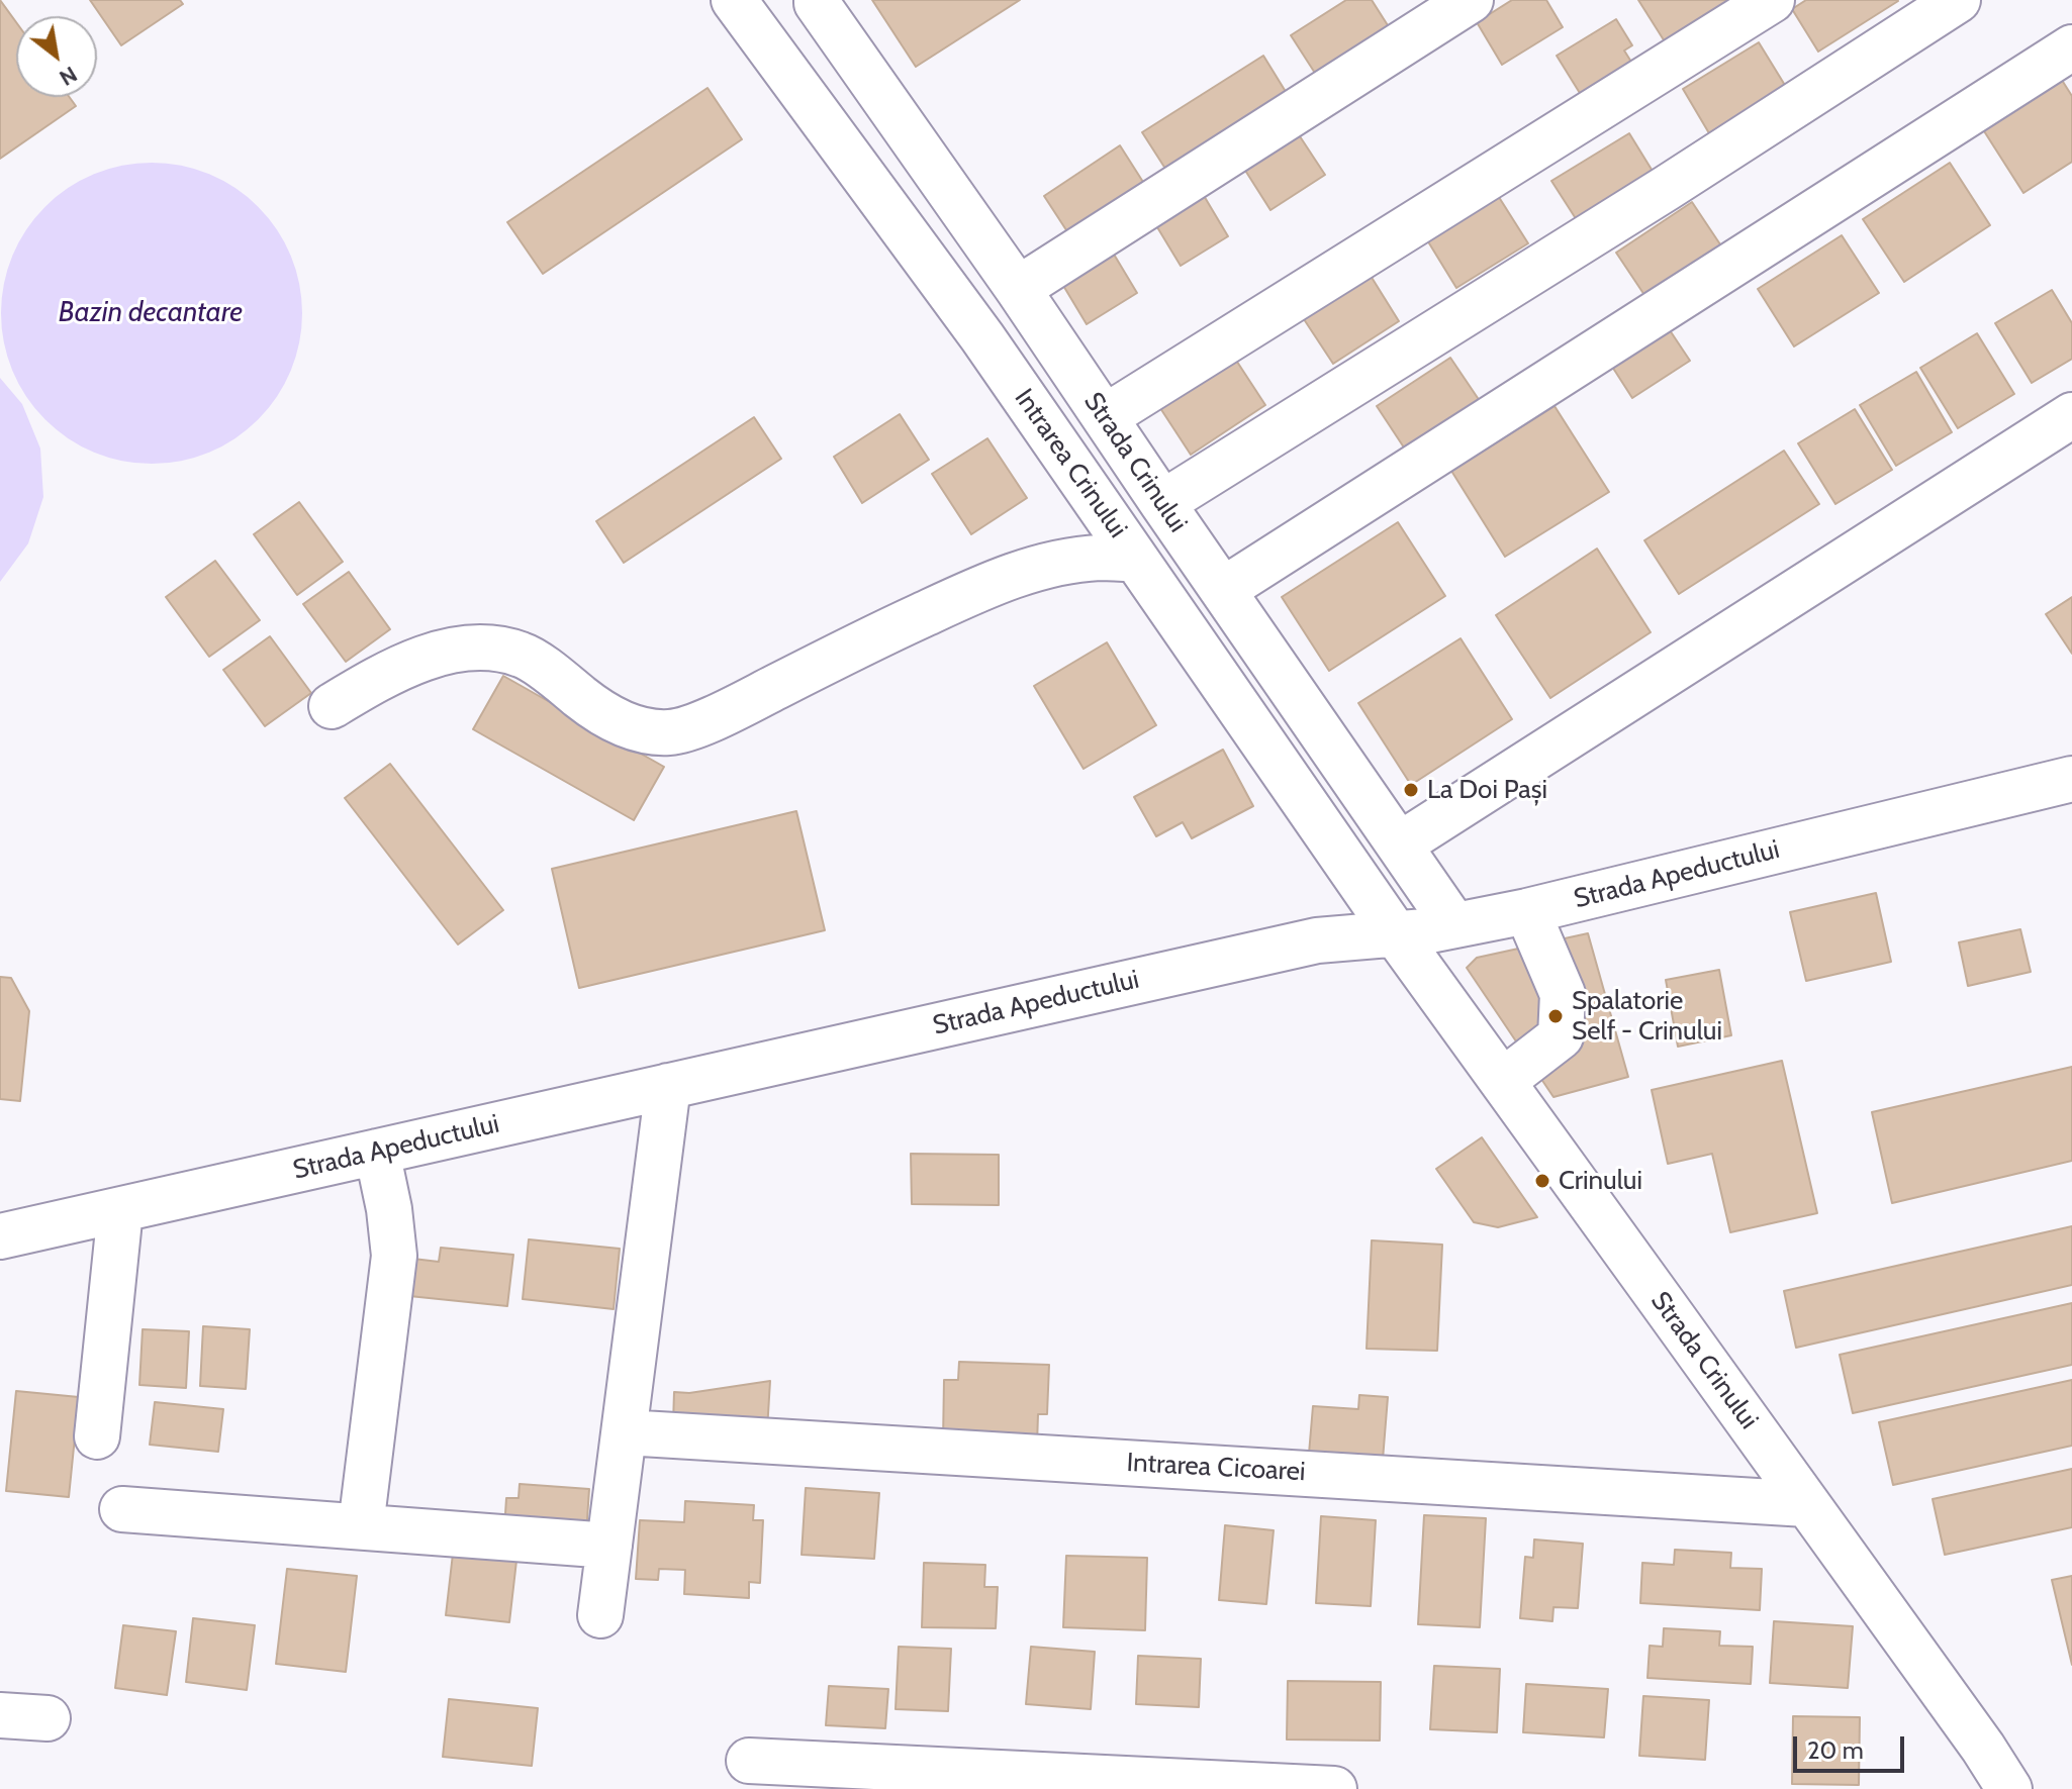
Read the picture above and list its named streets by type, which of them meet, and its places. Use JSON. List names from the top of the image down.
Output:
{
  "streets": {
    "street": [
      "Strada Crinului",
      "Intrarea Crinului",
      "Strada Apeductului",
      "Intrarea Cicoarei"
    ]
  },
  "crossings": [
    ["Strada Crinului", "Intrarea Crinului"],
    ["Strada Crinului", "Strada Apeductului"],
    ["Strada Crinului", "Intrarea Cicoarei"],
    ["Intrarea Crinului", "Strada Apeductului"]
  ],
  "water": ["Bazin decantare"],
  "places": ["La Doi Pași", "Spalatorie Self - Crinului", "Crinului"],
  "scale_bar": "20 m",
  "north": "bottom right"
}
